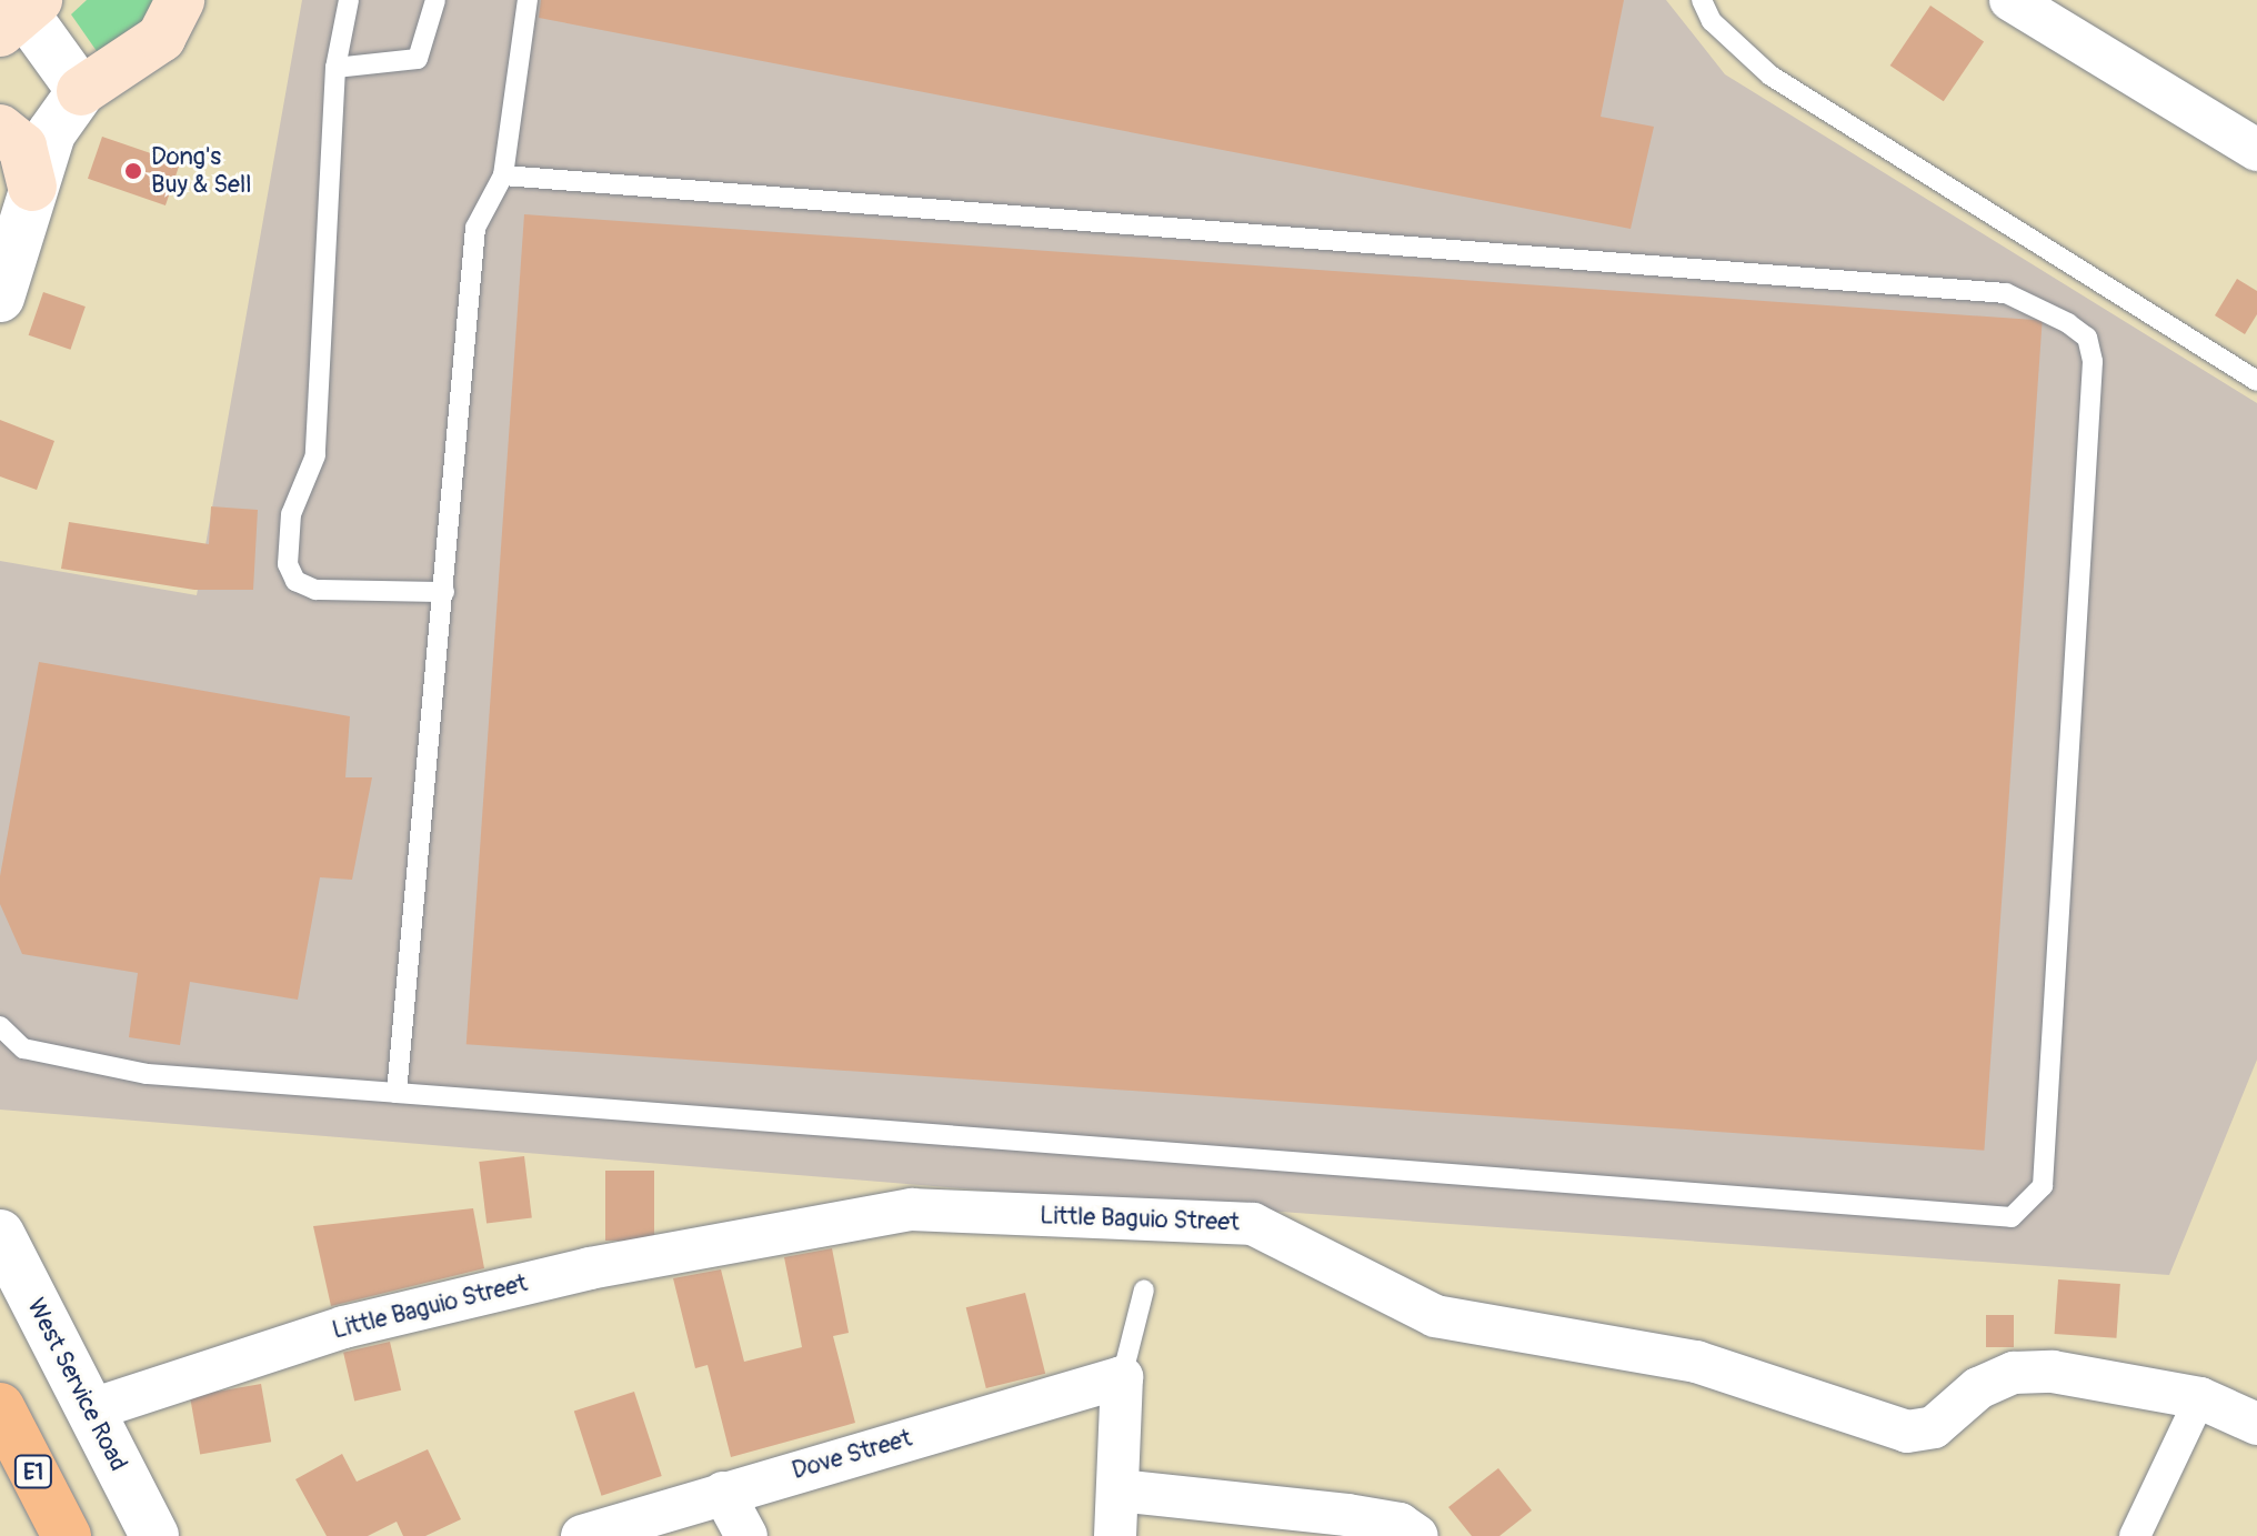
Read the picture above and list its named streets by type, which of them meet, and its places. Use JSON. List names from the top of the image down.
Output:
{
  "streets": {
    "highway": ["E1"],
    "street": ["Little Baguio Street", "West Service Road", "Dove Street"]
  },
  "crossings": [
    ["Little Baguio Street", "West Service Road"]
  ],
  "places": ["Dong's Buy & Sell"]
}
